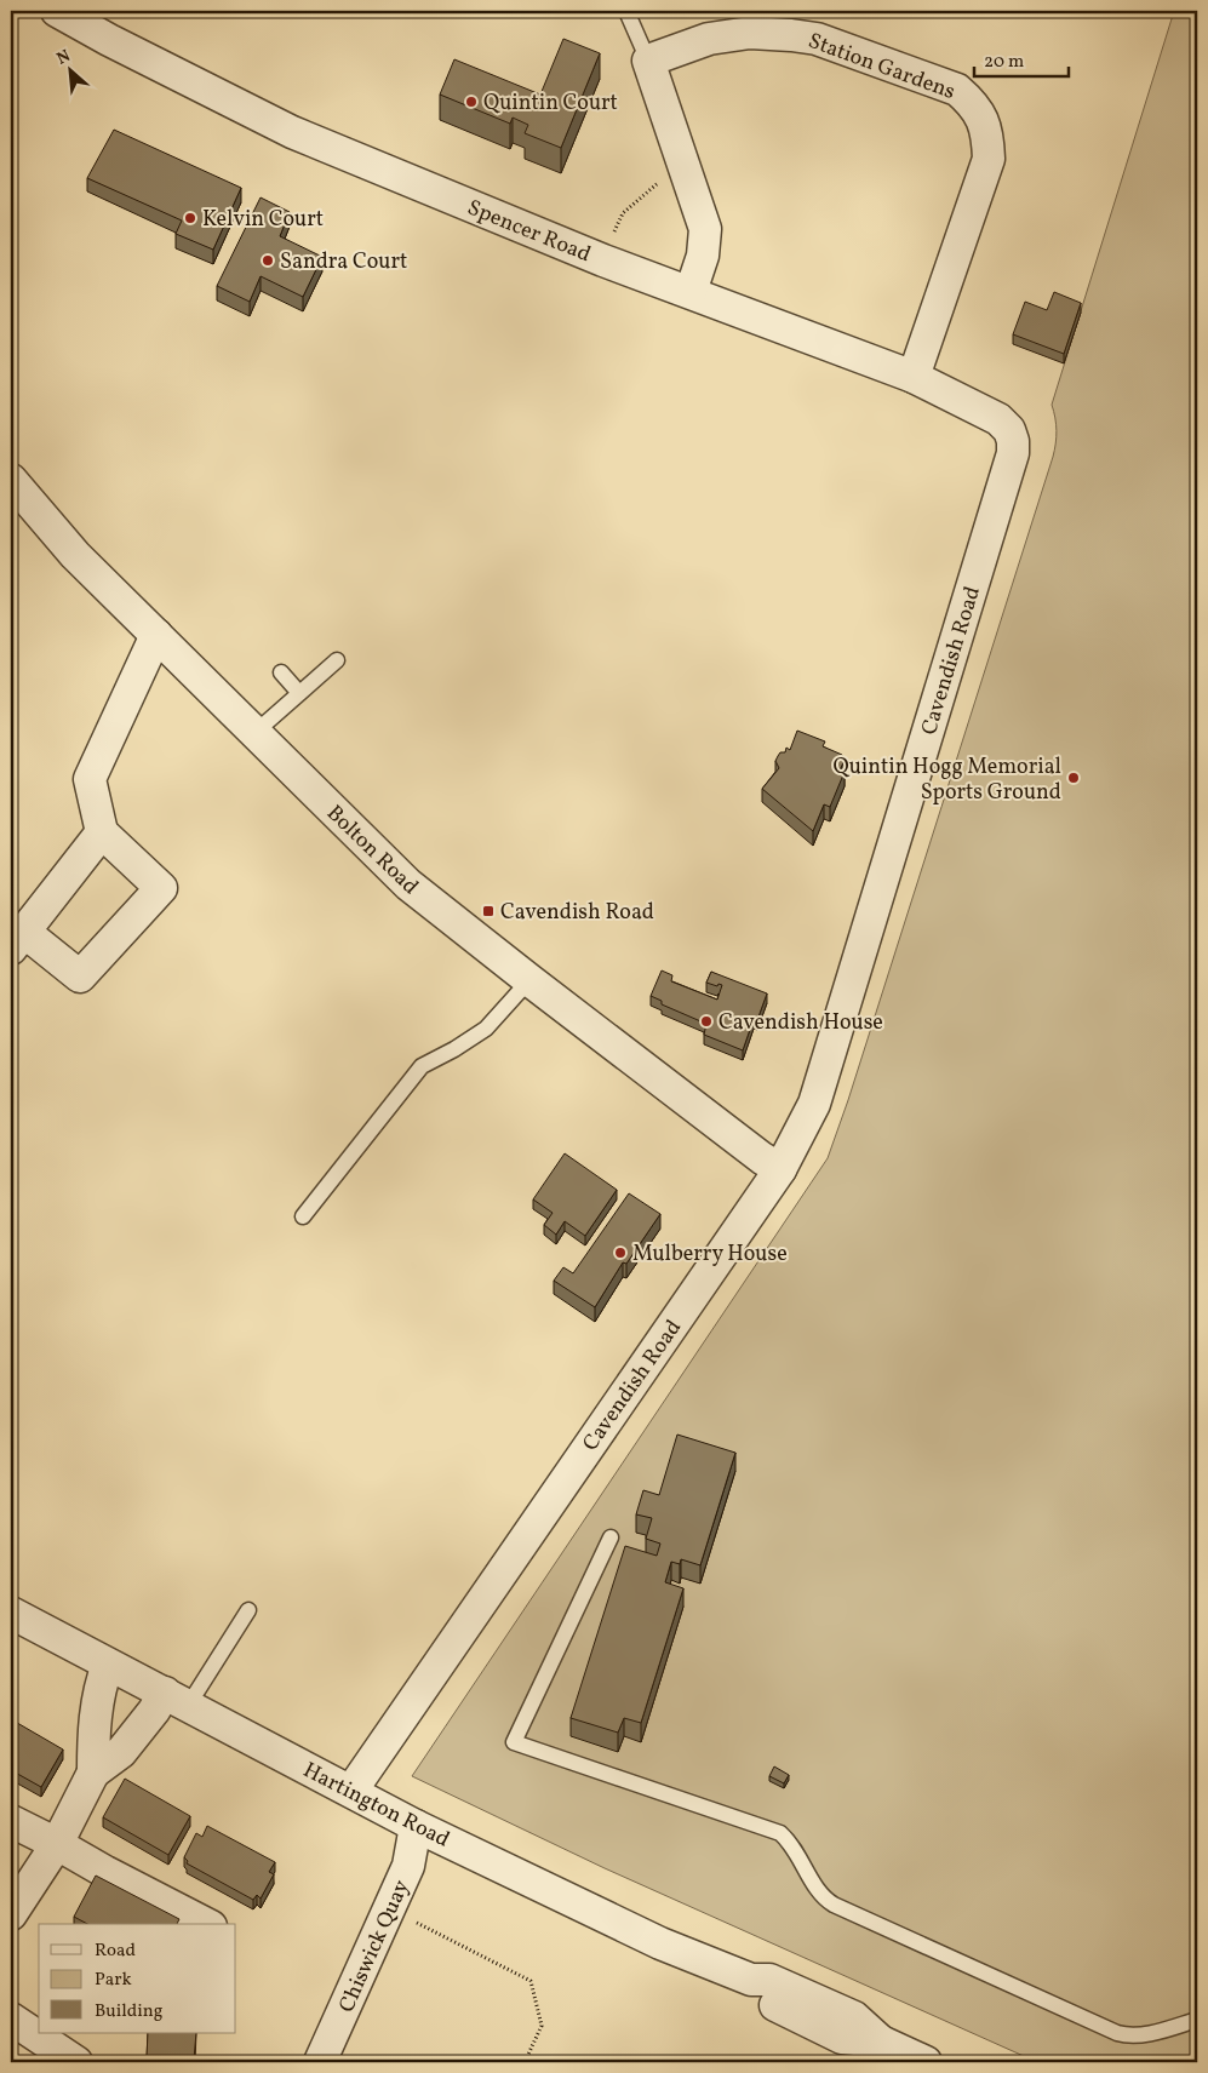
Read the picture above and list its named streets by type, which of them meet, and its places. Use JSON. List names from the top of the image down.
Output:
{
  "streets": {
    "street": [
      "Station Gardens",
      "Spencer Road",
      "Cavendish Road",
      "Bolton Road",
      "Hartington Road",
      "Chiswick Quay"
    ]
  },
  "crossings": [
    ["Station Gardens", "Spencer Road"],
    ["Spencer Road", "Cavendish Road"],
    ["Cavendish Road", "Bolton Road"],
    ["Cavendish Road", "Hartington Road"],
    ["Hartington Road", "Chiswick Quay"]
  ],
  "places": {
    "other": [
      "Quintin Court",
      "Kelvin Court",
      "Sandra Court",
      "Quintin Hogg Memorial Sports Ground",
      "Cavendish House",
      "Mulberry House"
    ],
    "transit": ["Cavendish Road"]
  },
  "legend": ["Road", "Park", "Building"],
  "scale_bar": "20 m",
  "north": "top left"
}
